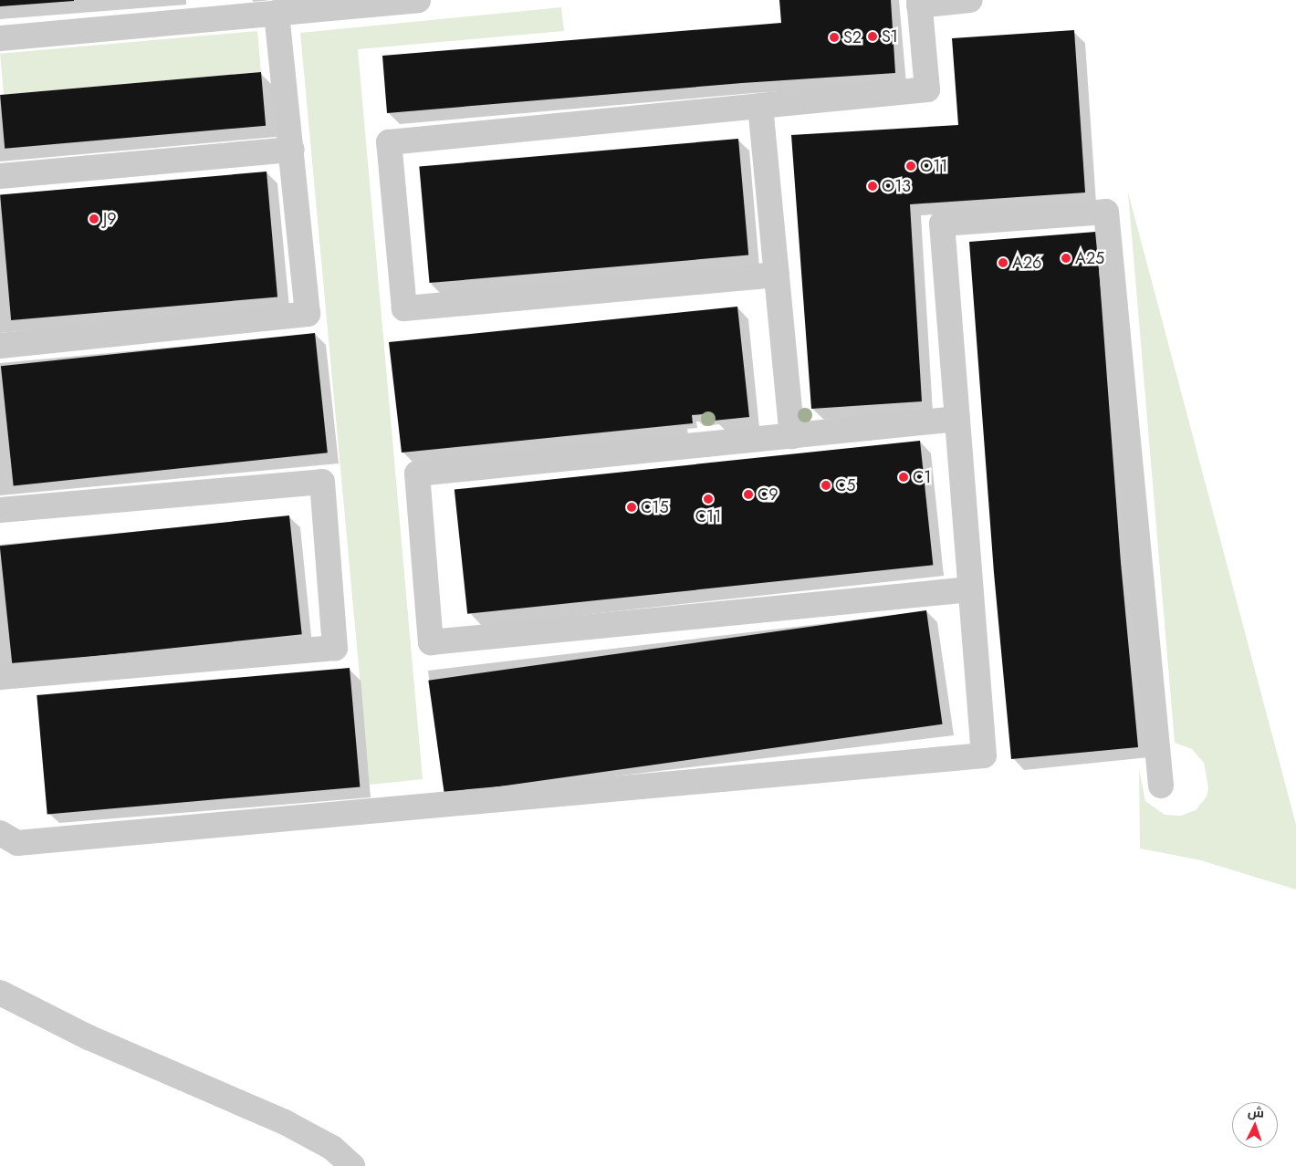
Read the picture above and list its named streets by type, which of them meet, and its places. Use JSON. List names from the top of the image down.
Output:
{
  "places": [
    "S1",
    "S2",
    "O11",
    "O13",
    "J9",
    "A25",
    "A26",
    "C1",
    "C5",
    "C9",
    "C11",
    "C15"
  ],
  "north": "top"
}
